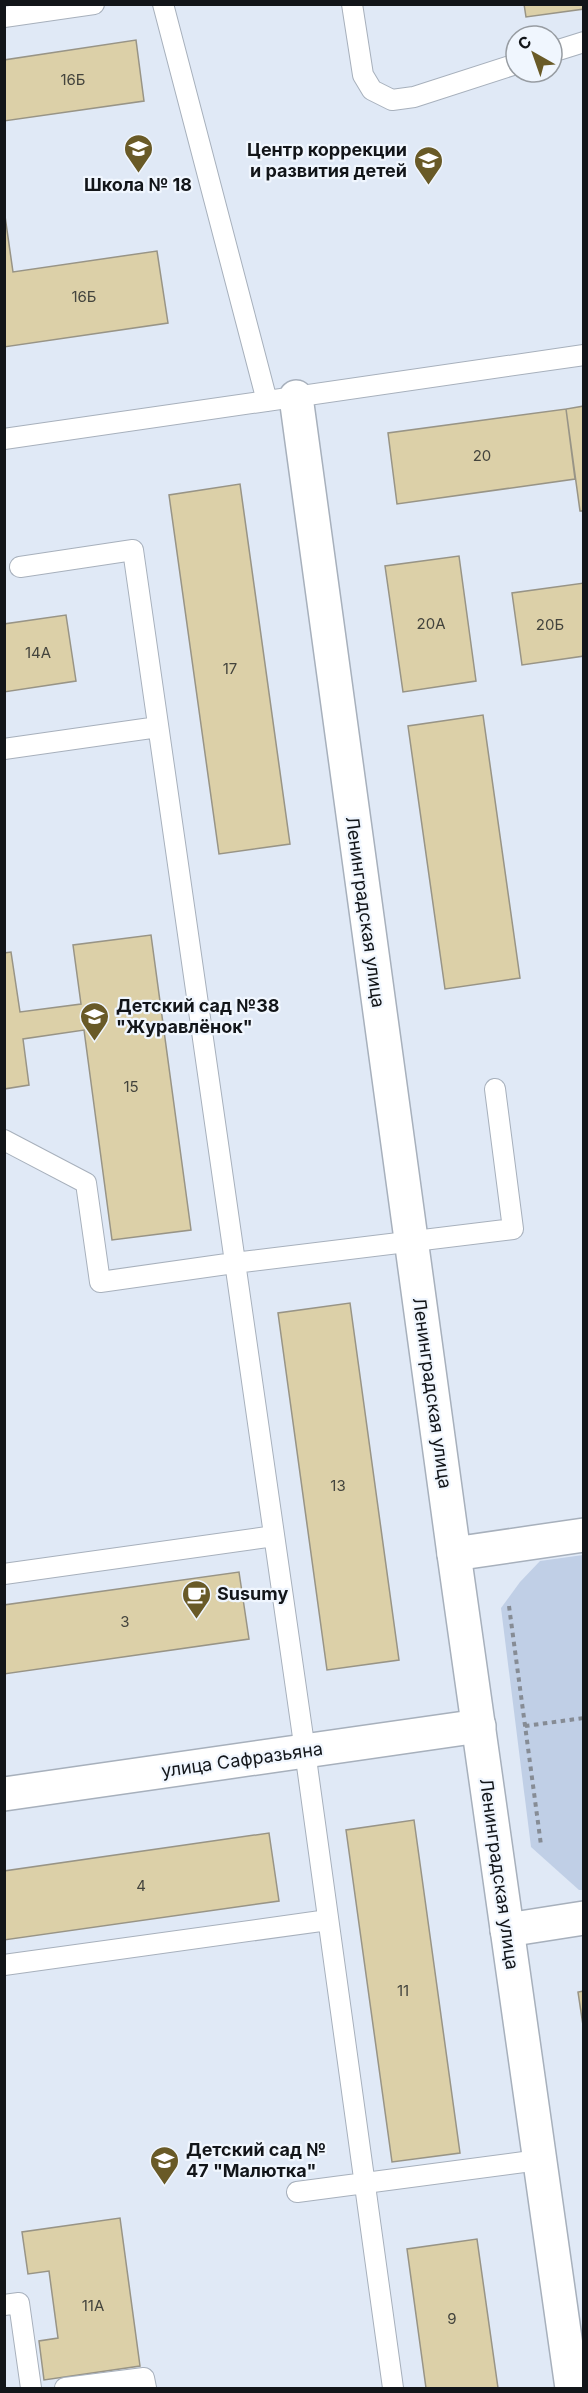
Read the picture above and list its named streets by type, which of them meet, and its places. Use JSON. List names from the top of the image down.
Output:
{
  "streets": {
    "street": ["Ленинградская улица", "улица Сафразьяна"]
  },
  "crossings": [
    ["Ленинградская улица", "улица Сафразьяна"]
  ],
  "places": {
    "school or university": [
      "Школа № 18",
      "Центр коррекции и развития детей",
      "Детский сад №38 \"Журавлёнок\"",
      "Детский сад № 47 \"Малютка\""
    ],
    "cafe": ["Susumy"]
  },
  "house_numbers": [
    "16Б",
    "16Б",
    "20",
    "20А",
    "20Б",
    "14А",
    "17",
    "15",
    "13",
    "3",
    "4",
    "11",
    "11А",
    "9"
  ],
  "north": "top left"
}
